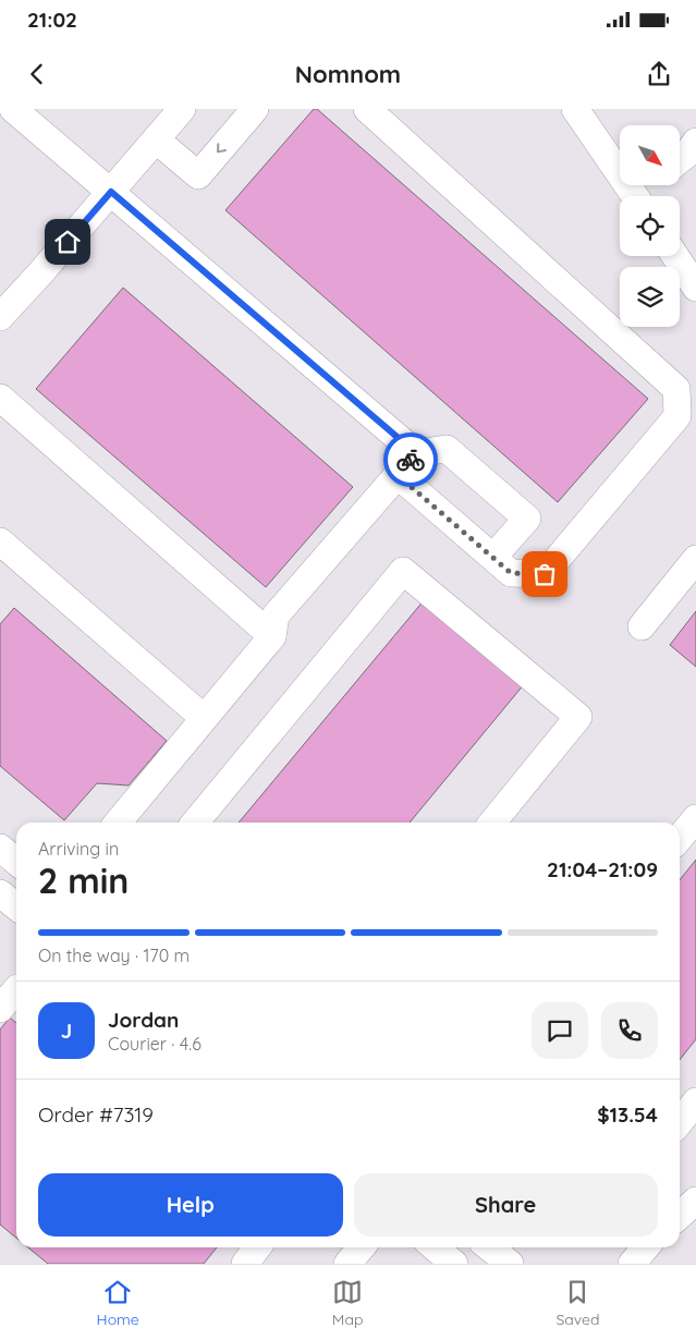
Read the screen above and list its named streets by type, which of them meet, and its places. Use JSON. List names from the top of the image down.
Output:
{
  "north": "bottom right",
  "page": {
    "status": "21:02",
    "header": "Nomnom",
    "heading": ["2 min", "Arriving in", "21:04–21:09"],
    "panel": [
      "Jordan",
      "Courier · 4.6",
      "Order #7319",
      "$13.54"
    ],
    "bar": "On the way · 170 m",
    "round": "J",
    "buttons": ["Help", "Share"],
    "tabs": ["Home", "Map", "Saved"]
  }
}
